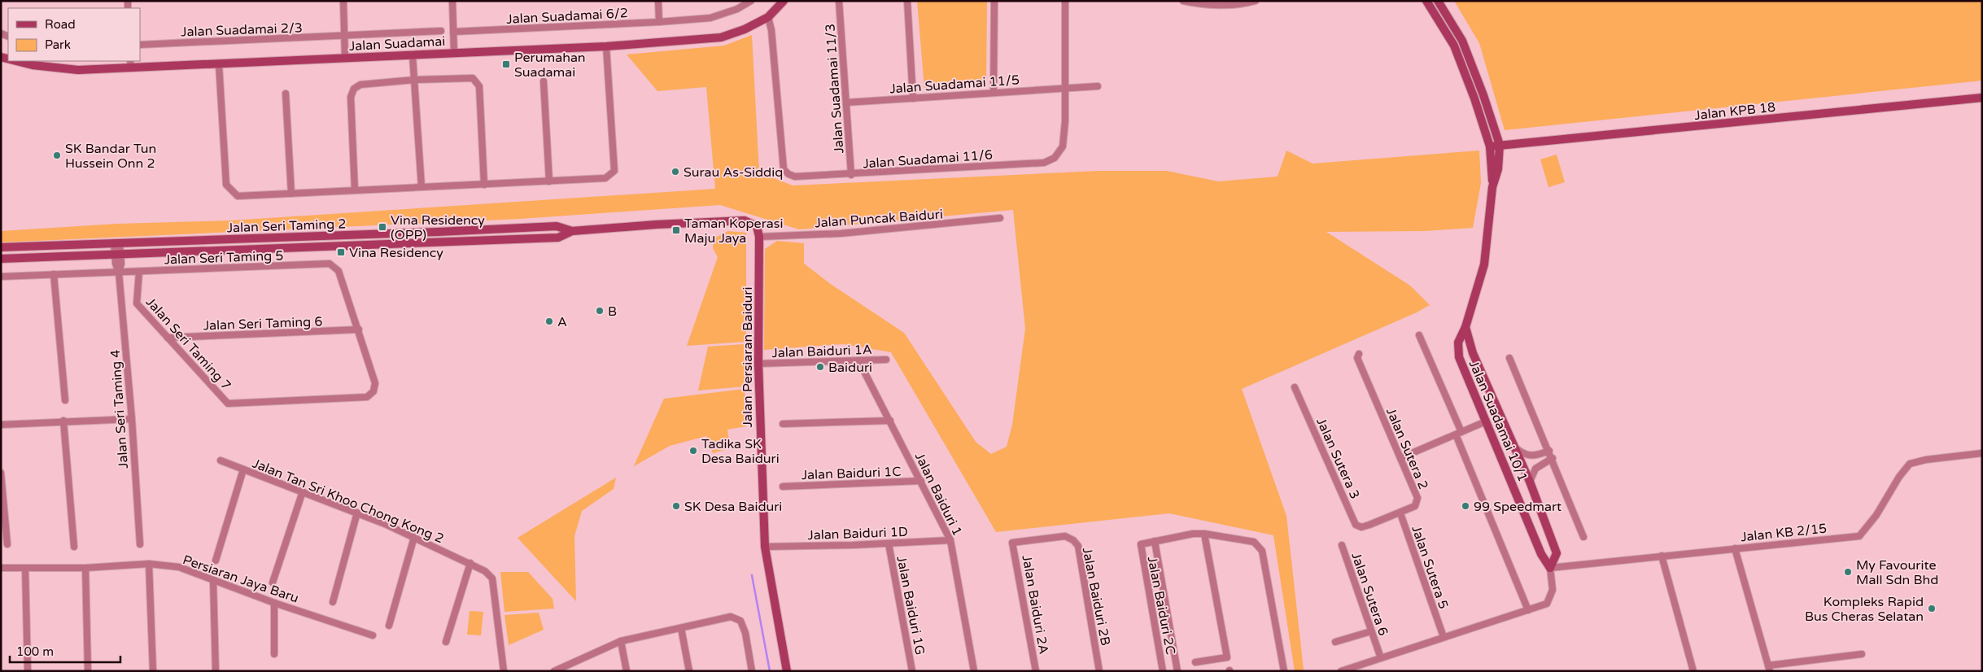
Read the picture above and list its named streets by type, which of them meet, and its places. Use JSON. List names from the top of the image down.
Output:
{
  "streets": {
    "street": [
      "Jalan Suadamai 6/2",
      "Jalan Suadamai 2/3",
      "Jalan Suadamai",
      "Jalan Suadamai 11/5",
      "Jalan Suadamai 11/3",
      "Jalan KPB 18",
      "Jalan Suadamai 11/6",
      "Jalan Puncak Baiduri",
      "Jalan Seri Taming 2",
      "Jalan Seri Taming 5",
      "Jalan Seri Taming 6",
      "Jalan Seri Taming 7",
      "Jalan Baiduri 1A",
      "Jalan Persiaran Baiduri",
      "Jalan Seri Taming 4",
      "Jalan Suadamai 10/1",
      "Jalan Sutera 2",
      "Jalan Sutera 3",
      "Jalan Baiduri 1C",
      "Jalan Baiduri 1",
      "Jalan Tan Sri Khoo Chong Kong 2",
      "Jalan KB 2/15",
      "Jalan Baiduri 1D",
      "Jalan Sutera 5",
      "Persiaran Jaya Baru",
      "Jalan Sutera 6",
      "Jalan Baiduri 2B",
      "Jalan Baiduri 2A",
      "Jalan Baiduri 1G",
      "Jalan Baiduri 2C"
    ]
  },
  "crossings": [
    ["Jalan Suadamai", "Jalan Suadamai 11/6"],
    ["Jalan Suadamai 11/5", "Jalan Suadamai 11/3"],
    ["Jalan Suadamai 11/5", "Jalan Suadamai 11/6"],
    ["Jalan Suadamai 11/3", "Jalan Suadamai 11/6"],
    ["Jalan KPB 18", "Jalan Suadamai 10/1"],
    ["Jalan Puncak Baiduri", "Jalan Seri Taming 2"],
    ["Jalan Puncak Baiduri", "Jalan Persiaran Baiduri"],
    ["Jalan Seri Taming 2", "Jalan Persiaran Baiduri"],
    ["Jalan Seri Taming 2", "Jalan Seri Taming 4"],
    ["Jalan Seri Taming 5", "Jalan Seri Taming 6"],
    ["Jalan Seri Taming 5", "Jalan Seri Taming 7"],
    ["Jalan Seri Taming 5", "Jalan Seri Taming 4"],
    ["Jalan Seri Taming 6", "Jalan Seri Taming 7"],
    ["Jalan Baiduri 1A", "Jalan Persiaran Baiduri"],
    ["Jalan Baiduri 1A", "Jalan Baiduri 1"],
    ["Jalan Persiaran Baiduri", "Jalan Baiduri 1D"],
    ["Jalan Suadamai 10/1", "Jalan KB 2/15"],
    ["Jalan Suadamai 10/1", "Jalan Sutera 5"],
    ["Jalan Suadamai 10/1", "Jalan Sutera 6"],
    ["Jalan Sutera 2", "Jalan Sutera 3"],
    ["Jalan Sutera 2", "Jalan Sutera 5"],
    ["Jalan Baiduri 1C", "Jalan Baiduri 1"],
    ["Jalan Baiduri 1", "Jalan Baiduri 1D"],
    ["Jalan Baiduri 1D", "Jalan Baiduri 1G"],
    ["Jalan Baiduri 2B", "Jalan Baiduri 2A"]
  ],
  "places": {
    "transit": [
      "Perumahan Suadamai",
      "Vina Residency (OPP)",
      "Taman Koperasi Maju Jaya",
      "Vina Residency"
    ],
    "other": [
      "SK Bandar Tun Hussein Onn 2",
      "Surau As-Siddiq",
      "B",
      "A",
      "Baiduri",
      "Tadika SK Desa Baiduri",
      "SK Desa Baiduri",
      "99 Speedmart",
      "My Favourite Mall Sdn Bhd",
      "Kompleks Rapid Bus Cheras Selatan"
    ]
  },
  "legend": ["Road", "Park"],
  "scale_bar": "100 m"
}
